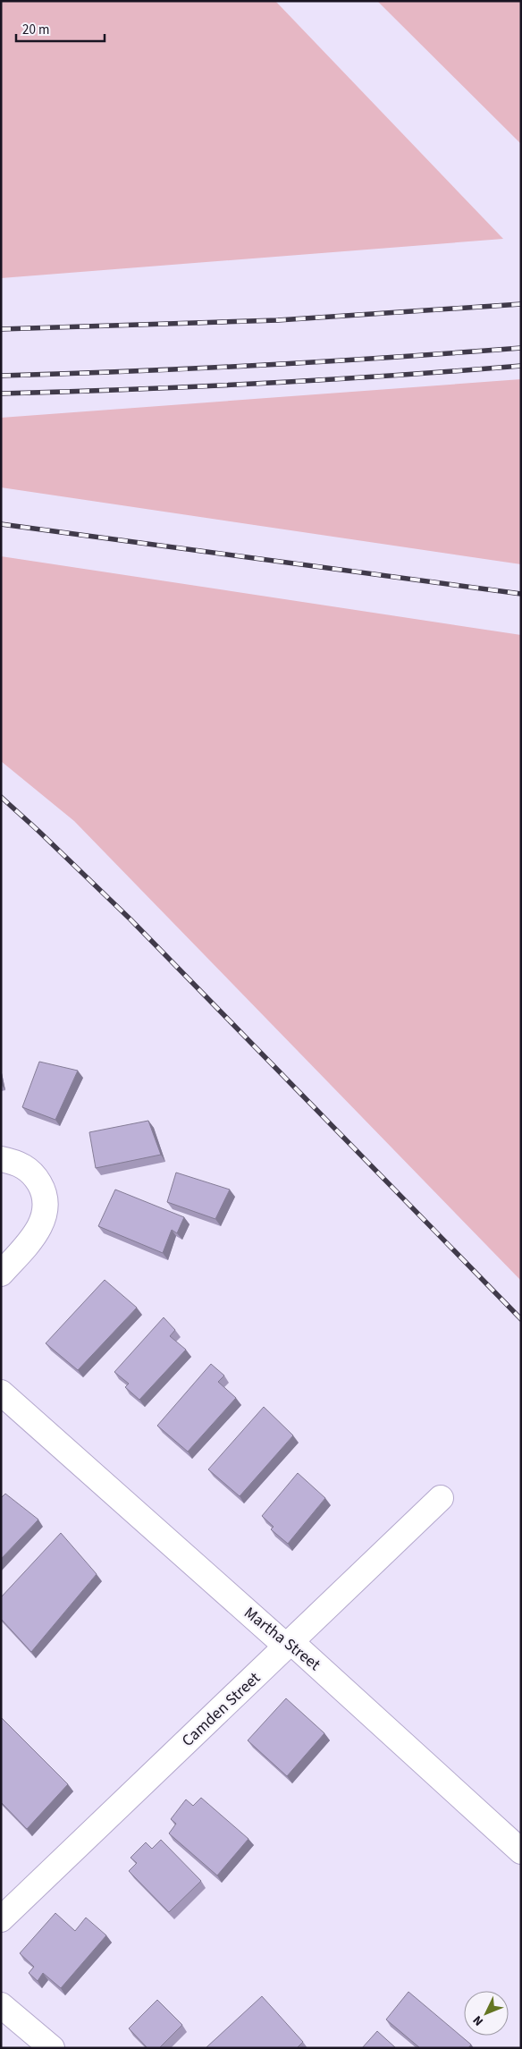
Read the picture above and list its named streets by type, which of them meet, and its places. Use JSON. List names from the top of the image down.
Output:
{
  "streets": {
    "street": ["Martha Street", "Camden Street"]
  },
  "crossings": [
    ["Martha Street", "Camden Street"]
  ],
  "scale_bar": "20 m",
  "north": "bottom left"
}
